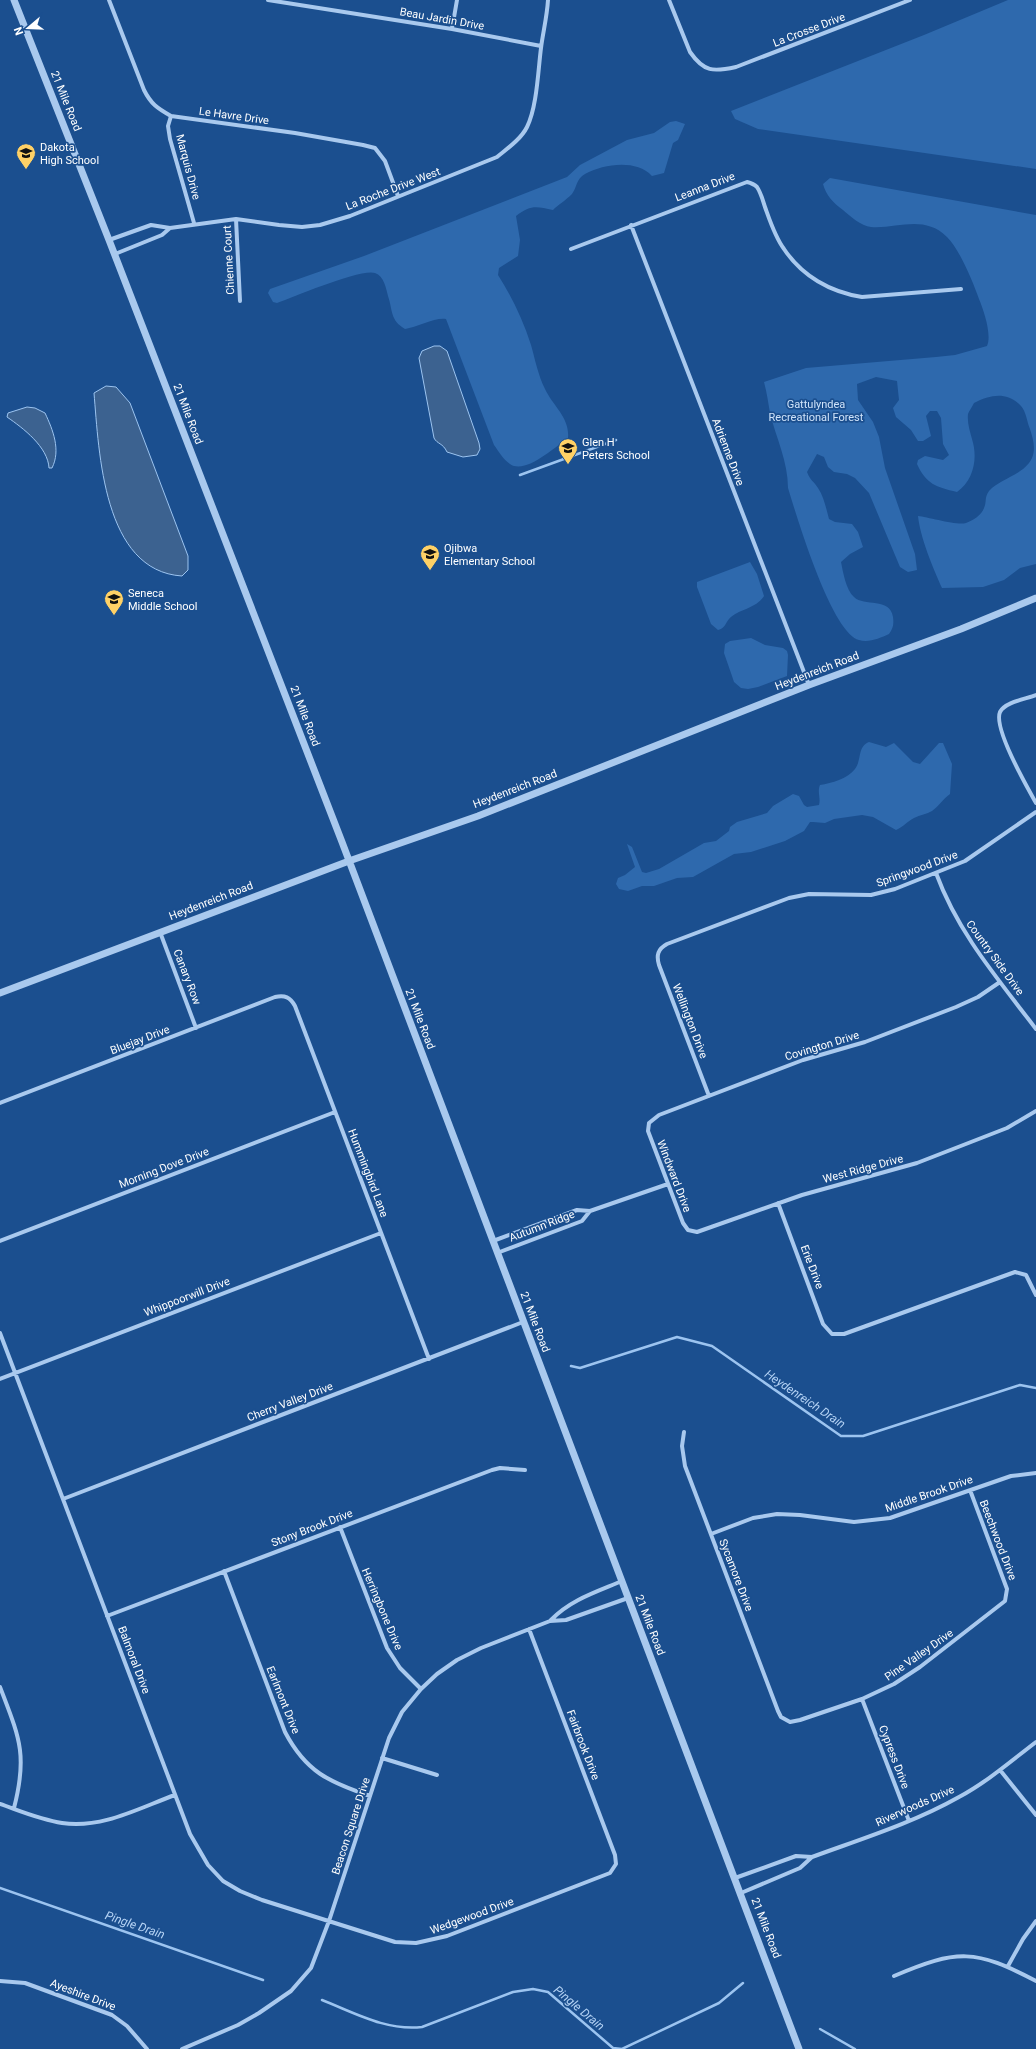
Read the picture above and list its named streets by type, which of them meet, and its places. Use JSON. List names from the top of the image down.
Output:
{
  "streets": {
    "street": [
      "Beau Jardin Drive",
      "La Crosse Drive",
      "21 Mile Road",
      "Le Havre Drive",
      "Marquis Drive",
      "Leanna Drive",
      "La Roche Drive West",
      "Chienne Court",
      "Adrienne Drive",
      "Heydenreich Road",
      "Springwood Drive",
      "Country Side Drive",
      "Canary Row",
      "Wellington Drive",
      "Bluejay Drive",
      "Covington Drive",
      "Morning Dove Drive",
      "West Ridge Drive",
      "Hummingbird Lane",
      "Windward Drive",
      "Autumn Ridge",
      "Erie Drive",
      "Whippoorwill Drive",
      "Cherry Valley Drive",
      "Middle Brook Drive",
      "Stony Brook Drive",
      "Beechwood Drive",
      "Sycamore Drive",
      "Herringbone Drive",
      "Pine Valley Drive",
      "Balmoral Drive",
      "Earlmont Drive",
      "Fairbrook Drive",
      "Cypress Drive",
      "Riverwoods Drive",
      "Beacon Square Drive",
      "Wedgewood Drive",
      "Ayeshire Drive"
    ]
  },
  "crossings": [
    ["Beau Jardin Drive", "La Roche Drive West"],
    ["21 Mile Road", "La Roche Drive West"],
    ["21 Mile Road", "Heydenreich Road"],
    ["21 Mile Road", "Autumn Ridge"],
    ["21 Mile Road", "Cherry Valley Drive"],
    ["21 Mile Road", "Riverwoods Drive"],
    ["21 Mile Road", "Beacon Square Drive"],
    ["Le Havre Drive", "Marquis Drive"],
    ["Le Havre Drive", "La Roche Drive West"],
    ["Marquis Drive", "La Roche Drive West"],
    ["Leanna Drive", "Adrienne Drive"],
    ["La Roche Drive West", "Chienne Court"],
    ["Adrienne Drive", "Heydenreich Road"],
    ["Heydenreich Road", "Canary Row"],
    ["Springwood Drive", "Country Side Drive"],
    ["Springwood Drive", "Wellington Drive"],
    ["Country Side Drive", "Covington Drive"],
    ["Canary Row", "Bluejay Drive"],
    ["Wellington Drive", "Covington Drive"],
    ["Bluejay Drive", "Hummingbird Lane"],
    ["Covington Drive", "Windward Drive"],
    ["Morning Dove Drive", "Hummingbird Lane"],
    ["West Ridge Drive", "Windward Drive"],
    ["West Ridge Drive", "Erie Drive"],
    ["Hummingbird Lane", "Whippoorwill Drive"],
    ["Hummingbird Lane", "Cherry Valley Drive"],
    ["Windward Drive", "Autumn Ridge"],
    ["Whippoorwill Drive", "Balmoral Drive"],
    ["Cherry Valley Drive", "Balmoral Drive"],
    ["Middle Brook Drive", "Beechwood Drive"],
    ["Middle Brook Drive", "Sycamore Drive"],
    ["Stony Brook Drive", "Herringbone Drive"],
    ["Stony Brook Drive", "Balmoral Drive"],
    ["Stony Brook Drive", "Earlmont Drive"],
    ["Beechwood Drive", "Pine Valley Drive"],
    ["Sycamore Drive", "Pine Valley Drive"],
    ["Herringbone Drive", "Beacon Square Drive"],
    ["Pine Valley Drive", "Cypress Drive"],
    ["Balmoral Drive", "Beacon Square Drive"],
    ["Balmoral Drive", "Wedgewood Drive"],
    ["Earlmont Drive", "Beacon Square Drive"],
    ["Fairbrook Drive", "Beacon Square Drive"],
    ["Fairbrook Drive", "Wedgewood Drive"],
    ["Cypress Drive", "Riverwoods Drive"],
    ["Beacon Square Drive", "Wedgewood Drive"]
  ],
  "water": ["Heydenreich Drain", "Pingle Drain"],
  "parks": ["Gattulyndea Recreational Forest"],
  "places": {
    "school or university": [
      "Dakota High School",
      "Glen H Peters School",
      "Ojibwa Elementary School",
      "Seneca Middle School"
    ]
  },
  "north": "left"
}
